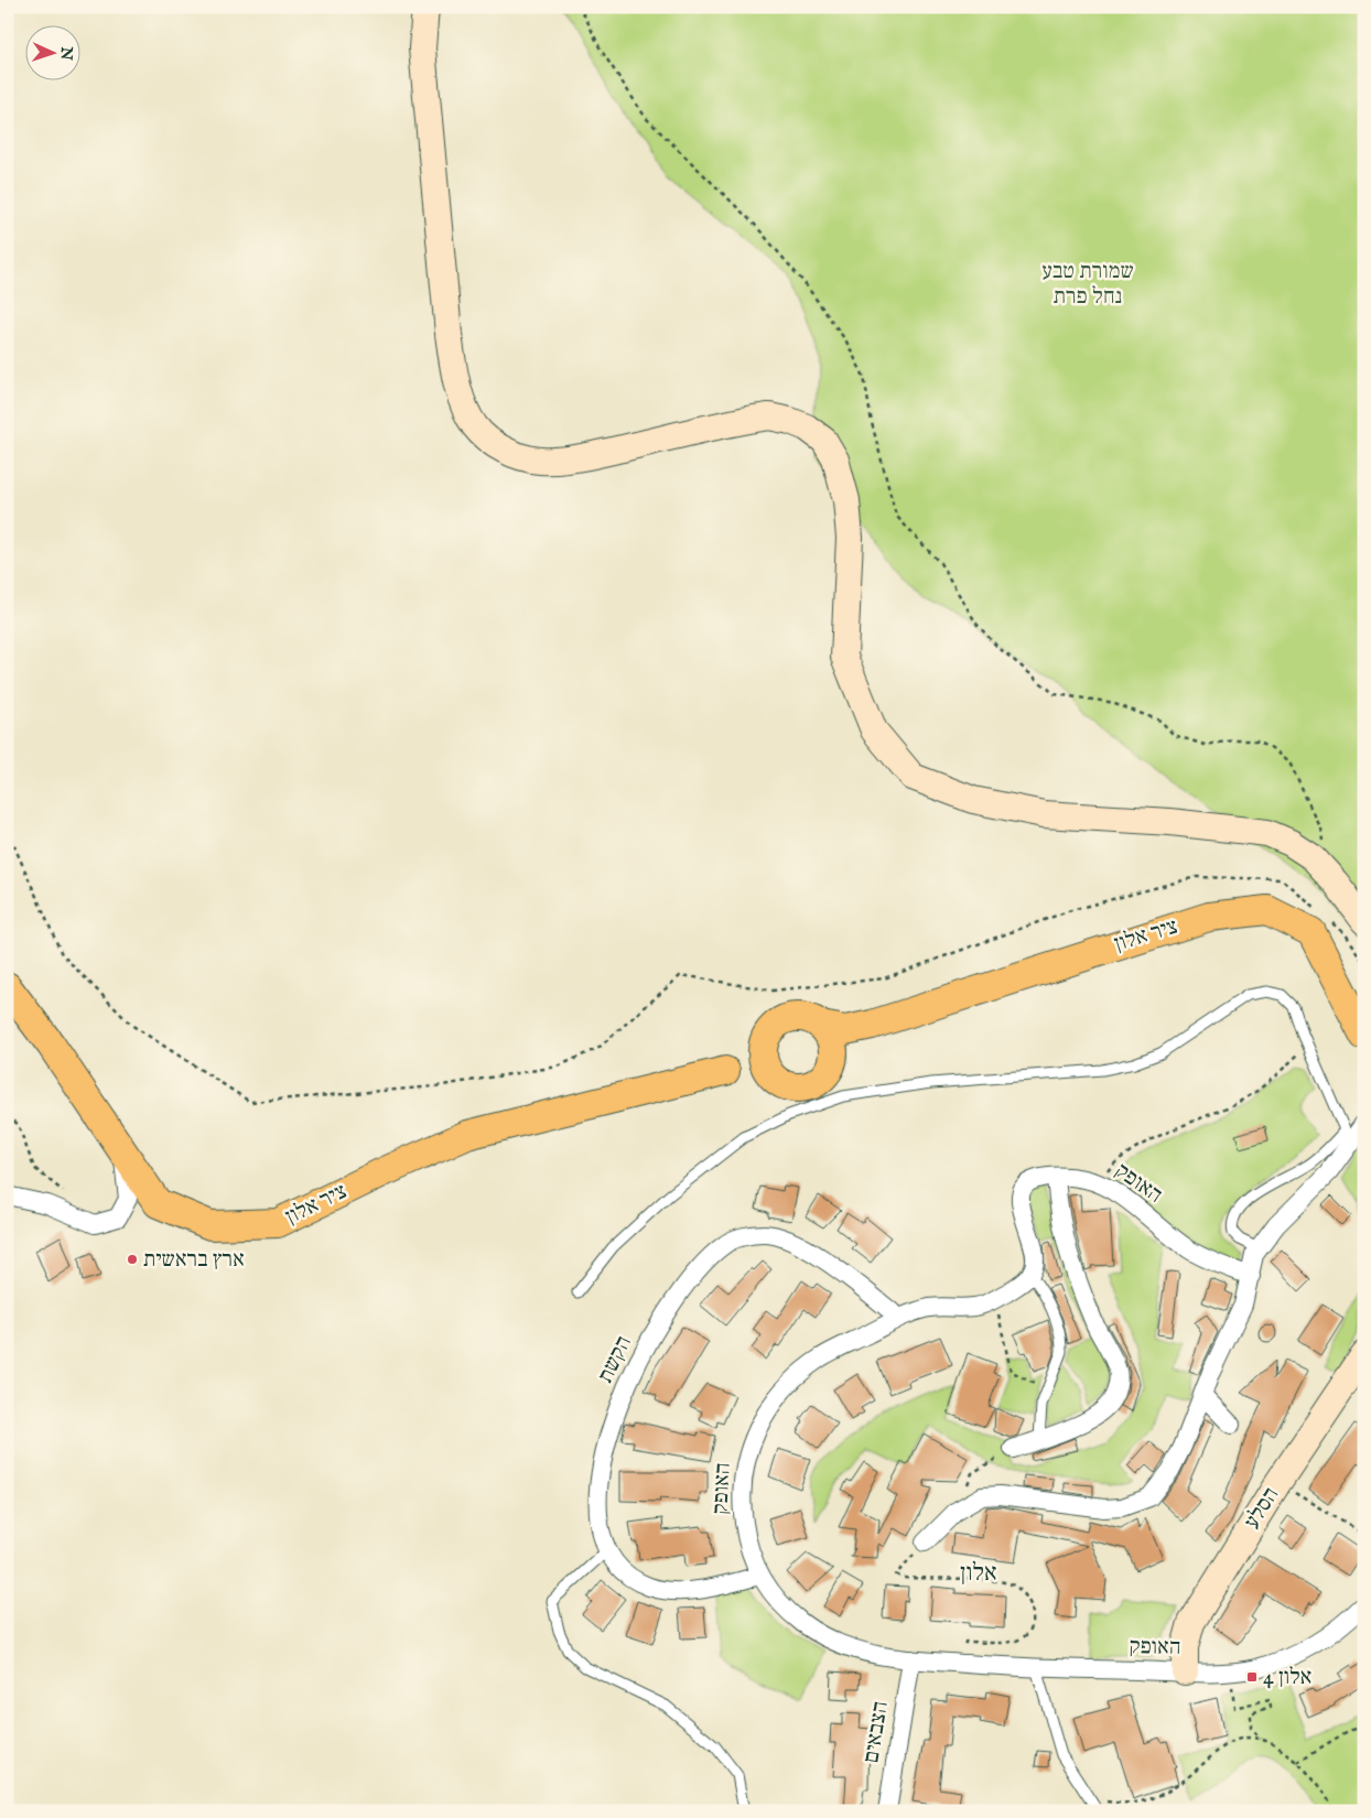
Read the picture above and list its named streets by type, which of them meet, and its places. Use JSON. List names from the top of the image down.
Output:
{
  "streets": {
    "main road": ["ציר אלון"],
    "street": [
      "האופק",
      "הקשת",
      "הסלע",
      "הצבאים"
    ]
  },
  "crossings": [
    ["האופק", "הקשת"],
    ["האופק", "הסלע"],
    ["האופק", "הצבאים"]
  ],
  "districts": ["אלון"],
  "parks": ["שמורת טבע נחל פרת"],
  "places": {
    "other": ["ארץ בראשית"],
    "transit": ["אלון 4"]
  },
  "north": "right"
}
